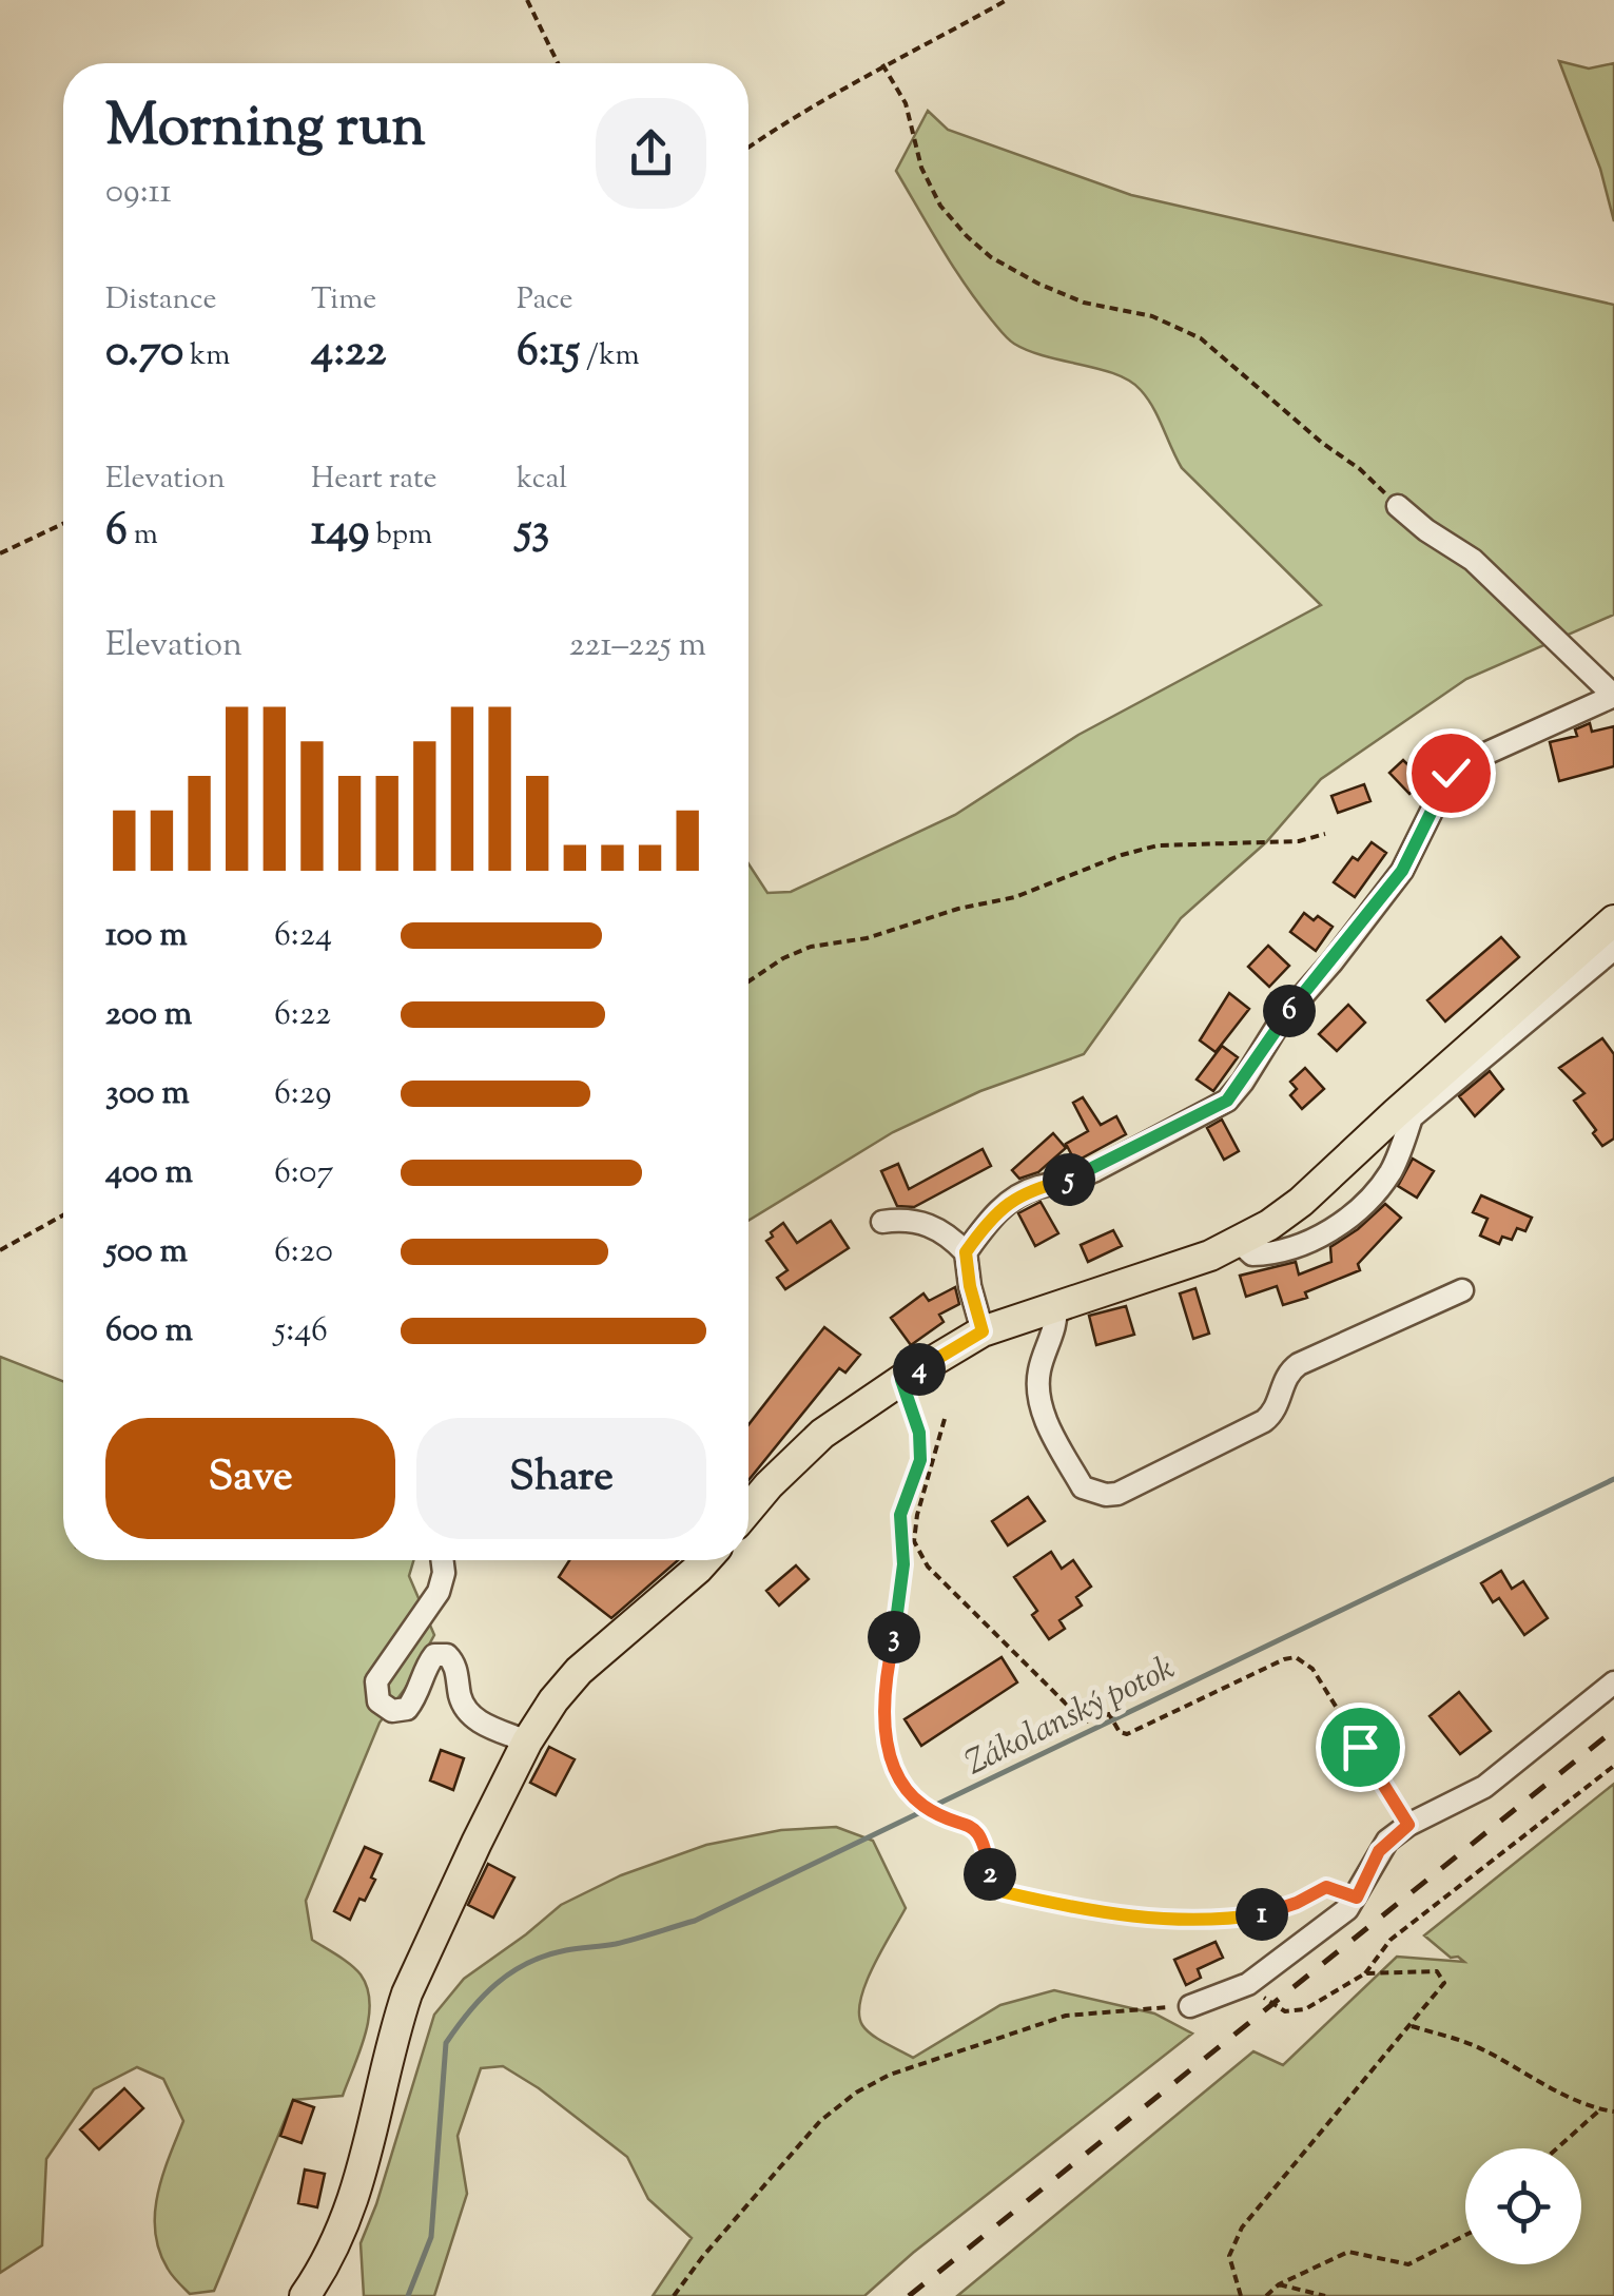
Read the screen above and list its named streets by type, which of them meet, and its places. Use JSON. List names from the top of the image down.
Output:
{
  "water": ["Zákolanský potok"],
  "page": {
    "heading": ["Morning run", "09:11"],
    "stats": [
      ["Distance", "0.70 km"],
      ["Time", "4:22"],
      ["Pace", "6:15 /km"],
      ["Elevation", "6 m"],
      ["Heart rate", "149 bpm"],
      ["kcal", "53"]
    ],
    "chart": ["Elevation", "221–225 m"],
    "list": [
      {
        "name": "100 m",
        "note": "6:24"
      },
      {
        "name": "200 m",
        "note": "6:22"
      },
      {
        "name": "300 m",
        "note": "6:29"
      },
      {
        "name": "400 m",
        "note": "6:07"
      },
      {
        "name": "500 m",
        "note": "6:20"
      },
      {
        "name": "600 m",
        "note": "5:46"
      }
    ],
    "pins": [
      "6",
      "5",
      "4",
      "3",
      "2",
      "1"
    ],
    "buttons": ["Save", "Share"]
  }
}
